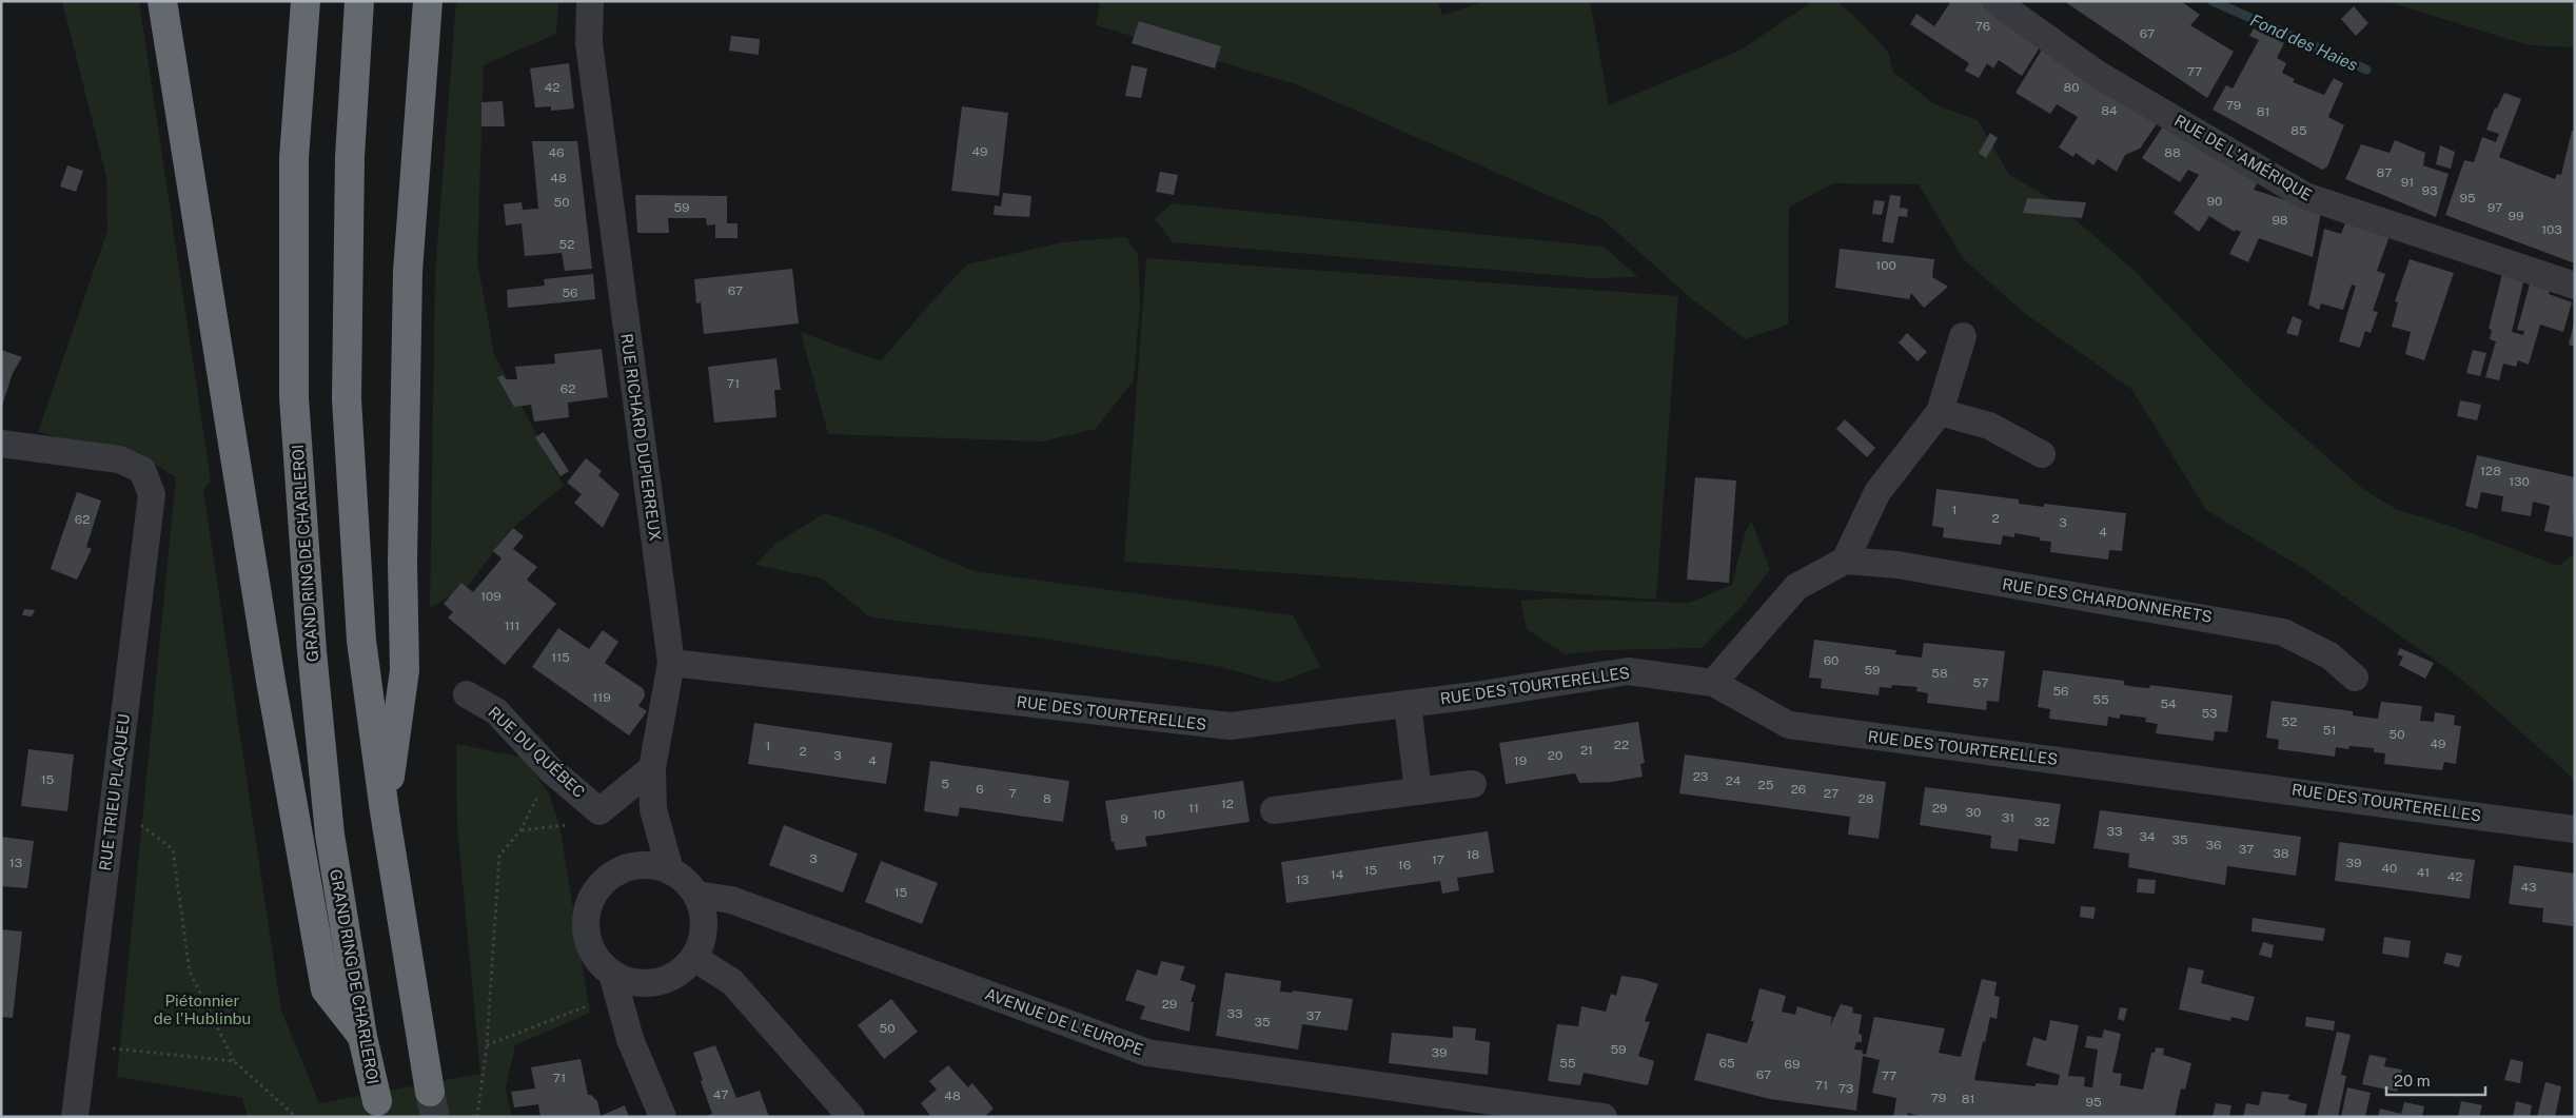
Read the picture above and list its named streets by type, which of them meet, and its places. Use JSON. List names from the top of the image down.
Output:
{
  "streets": {
    "highway": ["GRAND RING DE CHARLEROI"],
    "street": [
      "RUE DE L'AMÉRIQUE",
      "RUE RICHARD DUPIERREUX",
      "RUE DES CHARDONNERETS",
      "RUE DES TOURTERELLES",
      "RUE DU QUÉBEC",
      "RUE TRIEU PLAQUEU",
      "AVENUE DE L'EUROPE"
    ]
  },
  "crossings": [
    ["RUE RICHARD DUPIERREUX", "RUE DES TOURTERELLES"],
    ["RUE RICHARD DUPIERREUX", "RUE DU QUÉBEC"],
    ["RUE RICHARD DUPIERREUX", "AVENUE DE L'EUROPE"]
  ],
  "water": ["Fond des Haies"],
  "parks": ["Piétonnier de l'Hublinbu"],
  "house_numbers": [
    "76",
    "67",
    "77",
    "42",
    "80",
    "79",
    "84",
    "81",
    "85",
    "49",
    "46",
    "88",
    "87",
    "48",
    "91",
    "93",
    "95",
    "90",
    "50",
    "59",
    "97",
    "99",
    "98",
    "103",
    "52",
    "100",
    "67",
    "56",
    "71",
    "62",
    "128",
    "130",
    "1",
    "2",
    "62",
    "3",
    "4",
    "109",
    "111",
    "115",
    "60",
    "59",
    "58",
    "57",
    "56",
    "119",
    "55",
    "54",
    "53",
    "52",
    "51",
    "50",
    "49",
    "22",
    "1",
    "21",
    "2",
    "3",
    "20",
    "4",
    "19",
    "23",
    "15",
    "24",
    "5",
    "25",
    "6",
    "26",
    "7",
    "27",
    "8",
    "28",
    "12",
    "11",
    "29",
    "30",
    "10",
    "31",
    "9",
    "32",
    "33",
    "34",
    "35",
    "36",
    "37",
    "38",
    "18",
    "3",
    "17",
    "13",
    "39",
    "16",
    "40",
    "15",
    "41",
    "14",
    "42",
    "13",
    "43",
    "15",
    "29",
    "33",
    "37",
    "35",
    "50",
    "59",
    "39",
    "55",
    "65",
    "69",
    "67",
    "77",
    "71",
    "71",
    "73",
    "47",
    "48",
    "79",
    "81",
    "95"
  ],
  "scale_bar": "20 m"
}
